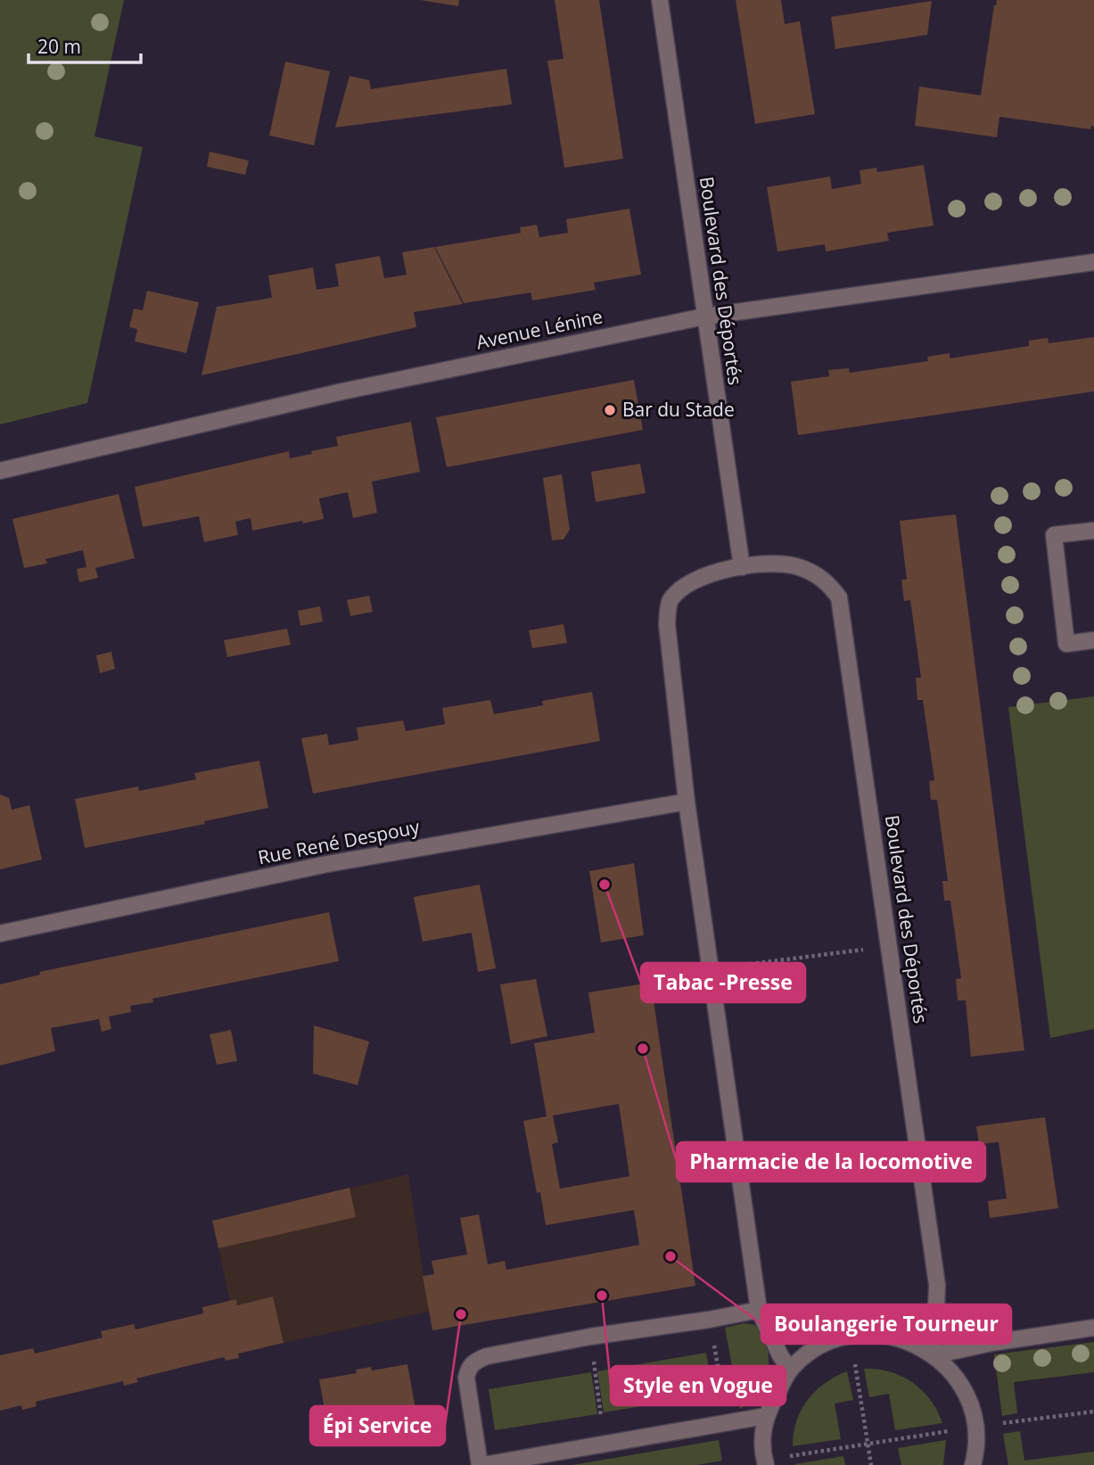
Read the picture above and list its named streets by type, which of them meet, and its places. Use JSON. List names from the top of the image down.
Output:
{
  "streets": {
    "street": ["Boulevard des Déportés", "Avenue Lénine", "Rue René Despouy"]
  },
  "crossings": [
    ["Boulevard des Déportés", "Avenue Lénine"],
    ["Boulevard des Déportés", "Rue René Despouy"]
  ],
  "places": [
    "Bar du Stade",
    "Tabac -Presse",
    "Pharmacie de la locomotive",
    "Boulangerie Tourneur",
    "Style en Vogue",
    "Épi Service"
  ],
  "scale_bar": "20 m"
}
